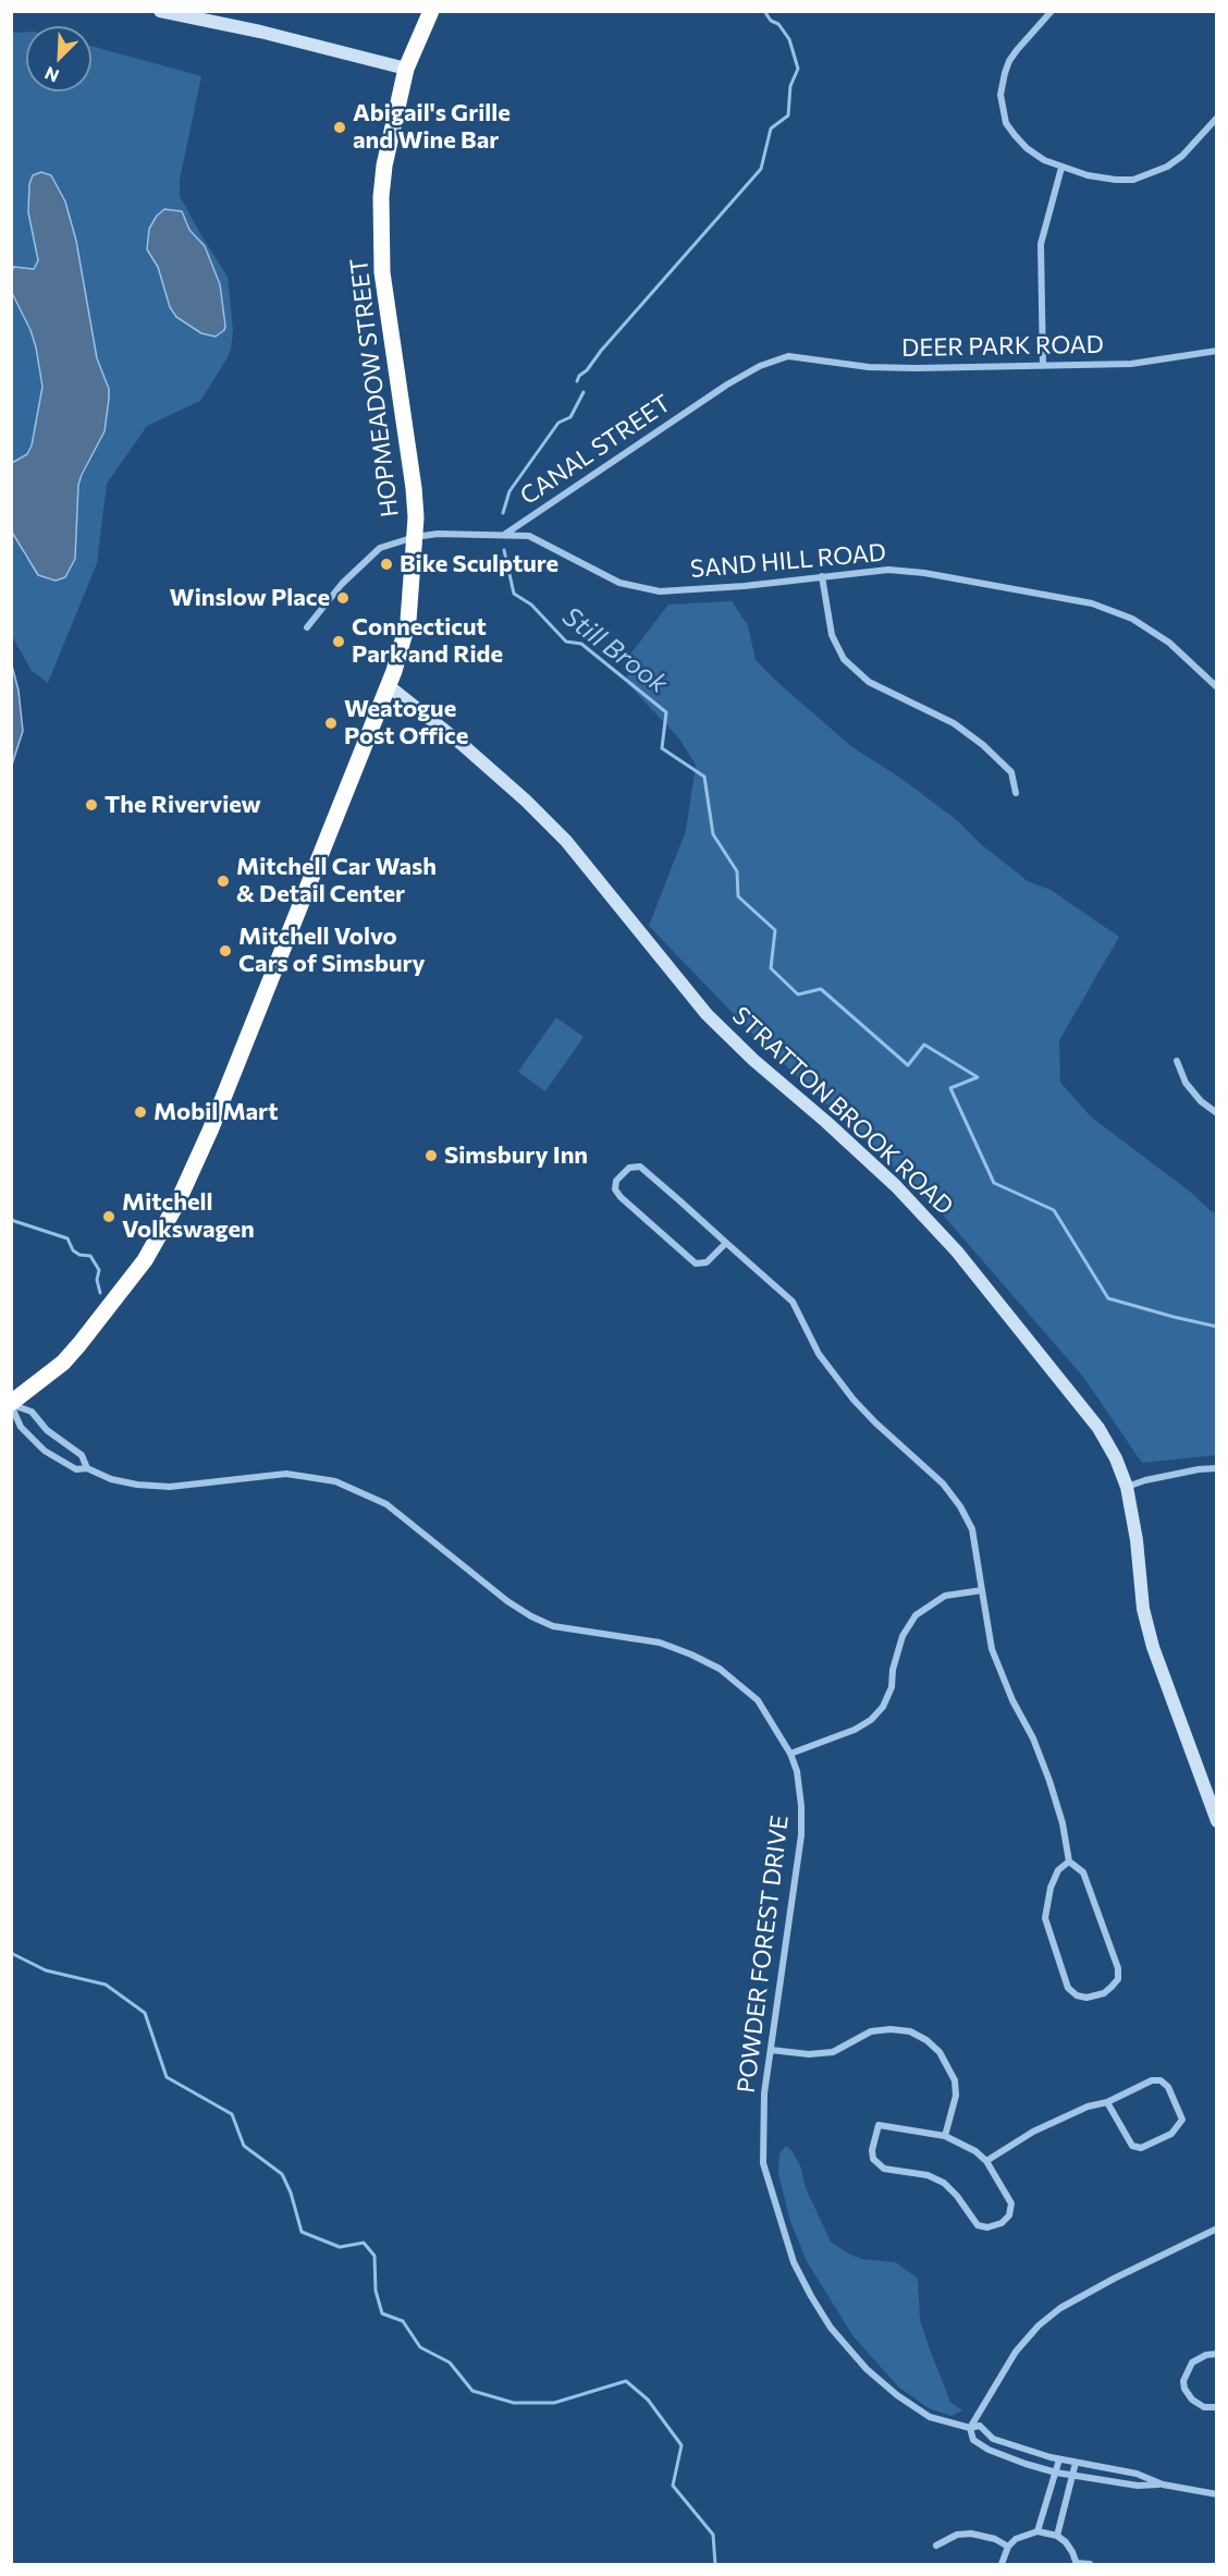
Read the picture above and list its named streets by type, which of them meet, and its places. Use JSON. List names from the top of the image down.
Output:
{
  "streets": {
    "highway": ["HOPMEADOW STREET"],
    "street": [
      "DEER PARK ROAD",
      "CANAL STREET",
      "SAND HILL ROAD",
      "STRATTON BROOK ROAD",
      "POWDER FOREST DRIVE"
    ]
  },
  "crossings": [
    ["DEER PARK ROAD", "CANAL STREET"],
    ["HOPMEADOW STREET", "STRATTON BROOK ROAD"],
    ["HOPMEADOW STREET", "POWDER FOREST DRIVE"],
    ["CANAL STREET", "SAND HILL ROAD"]
  ],
  "water": ["Still Brook"],
  "places": [
    "Abigail's Grille and Wine Bar",
    "Bike Sculpture",
    "Winslow Place",
    "Connecticut Park and Ride",
    "Weatogue Post Office",
    "The Riverview",
    "Mitchell Car Wash & Detail Center",
    "Mitchell Volvo Cars of Simsbury",
    "Mobil Mart",
    "Simsbury Inn",
    "Mitchell Volkswagen"
  ],
  "north": "bottom left"
}
